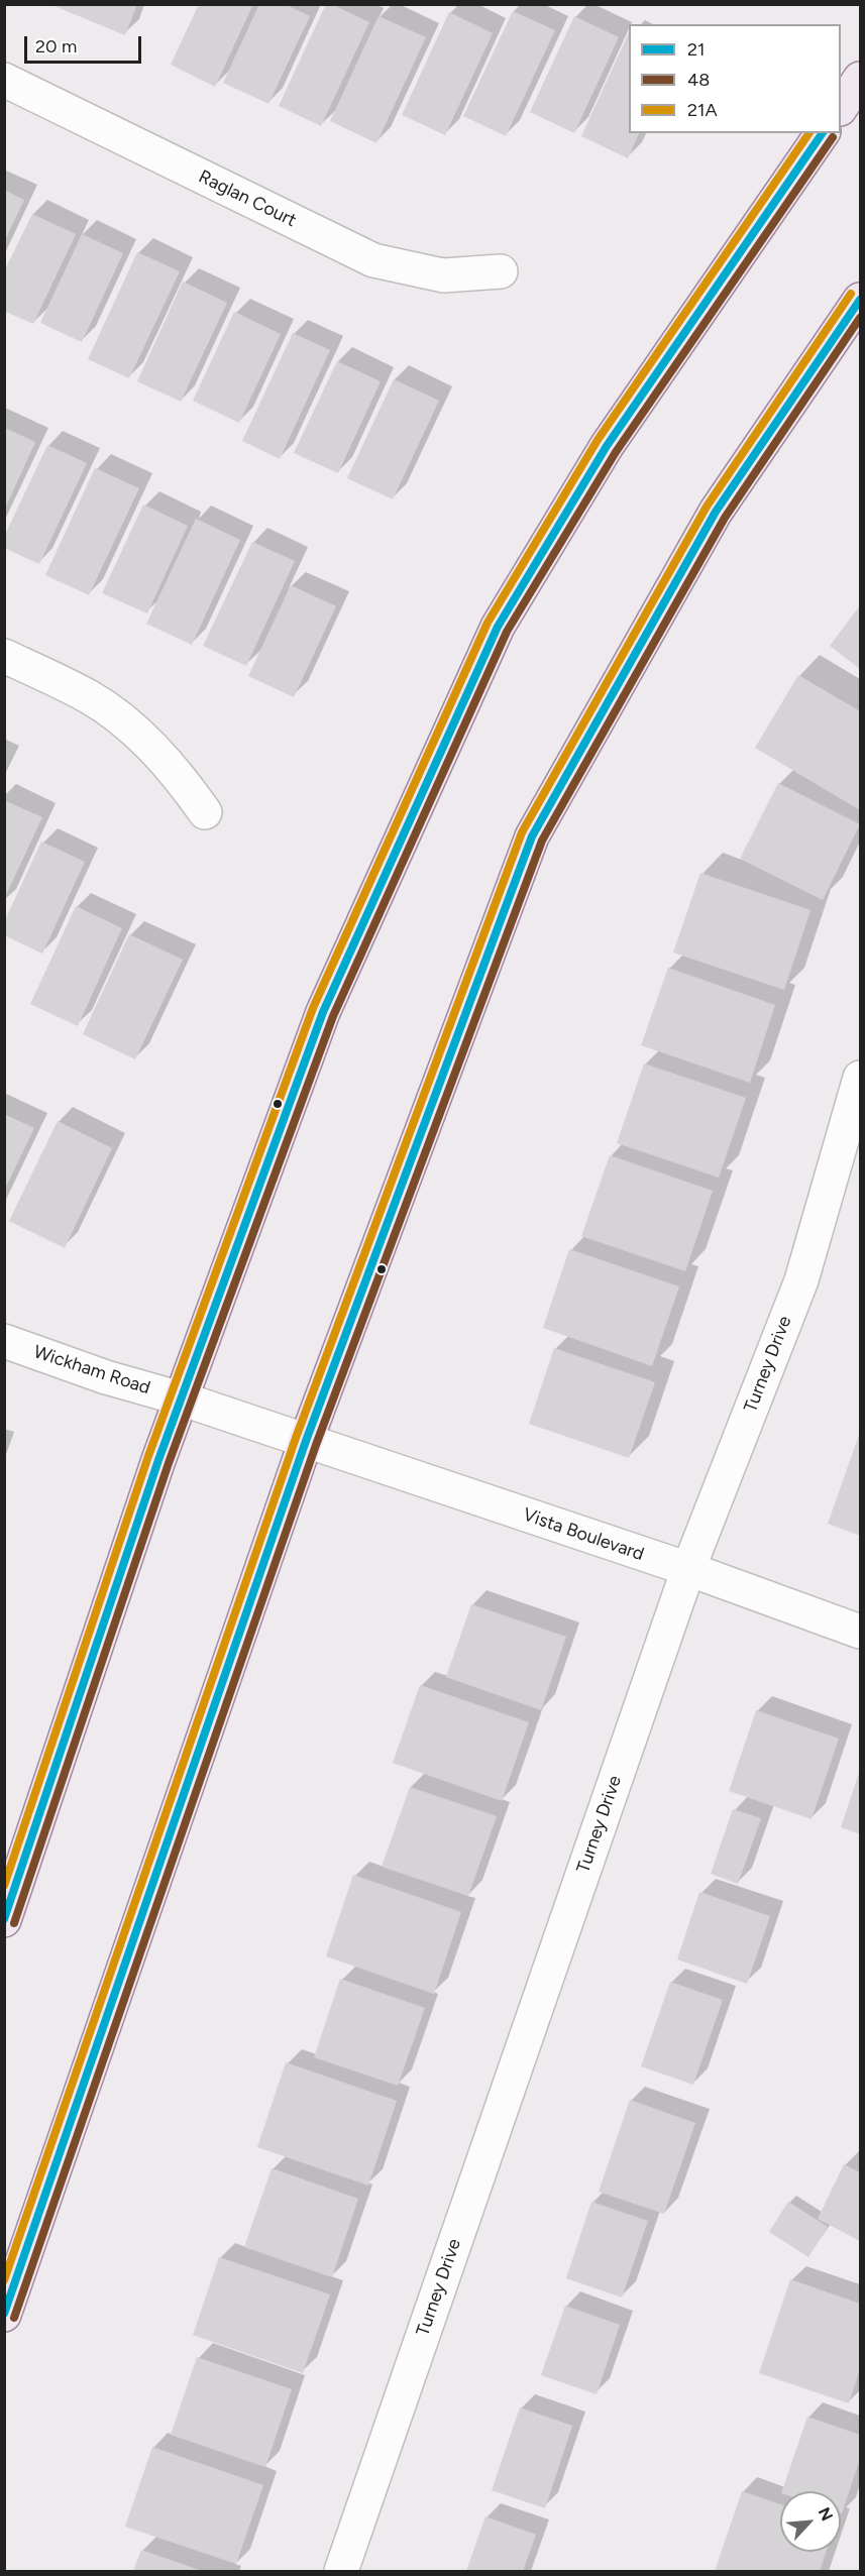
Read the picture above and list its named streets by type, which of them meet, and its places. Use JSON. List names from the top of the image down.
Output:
{
  "streets": {
    "street": [
      "Raglan Court",
      "Turney Drive",
      "Wickham Road",
      "Vista Boulevard"
    ]
  },
  "crossings": [
    ["Turney Drive", "Vista Boulevard"],
    ["Wickham Road", "Vista Boulevard"]
  ],
  "lines": ["transit line 21", "transit line 21A", "transit line 48"],
  "legend": ["21", "48", "21A"],
  "scale_bar": "20 m",
  "north": "top right"
}
